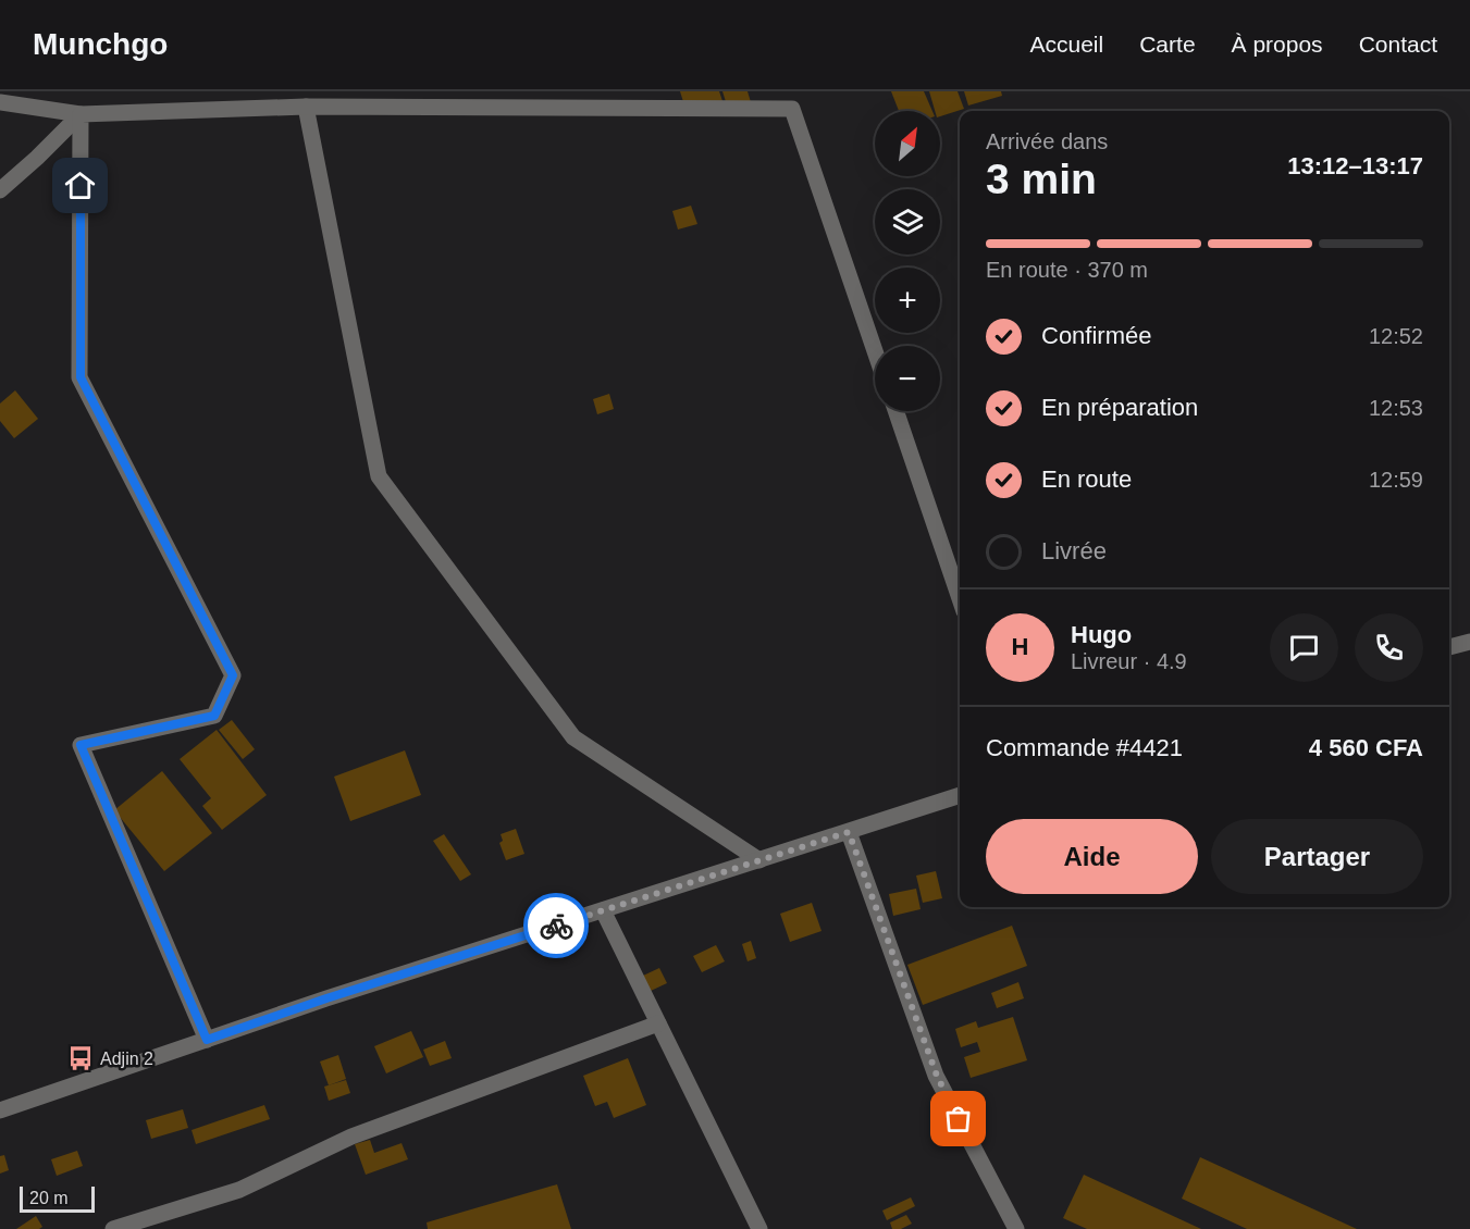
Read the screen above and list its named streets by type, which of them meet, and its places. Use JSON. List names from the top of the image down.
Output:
{
  "places": {
    "bus stop": ["Adjin 2"]
  },
  "scale_bar": "20 m",
  "north": "top right",
  "page": {
    "header": "Munchgo",
    "nav": [
      "Accueil",
      "Carte",
      "À propos",
      "Contact"
    ],
    "map_buttons": ["+", "−"],
    "heading": ["3 min", "Arrivée dans", "13:12–13:17"],
    "panel": [
      "Hugo",
      "Livreur · 4.9",
      "Commande #4421",
      "4 560 CFA"
    ],
    "bar": "En route · 370 m",
    "list": [
      ["Confirmée", "12:52"],
      ["En préparation", "12:53"],
      ["En route", "12:59"],
      "Livrée"
    ],
    "round": "H",
    "buttons": ["Aide", "Partager"],
    "scale": "20 m"
  }
}
